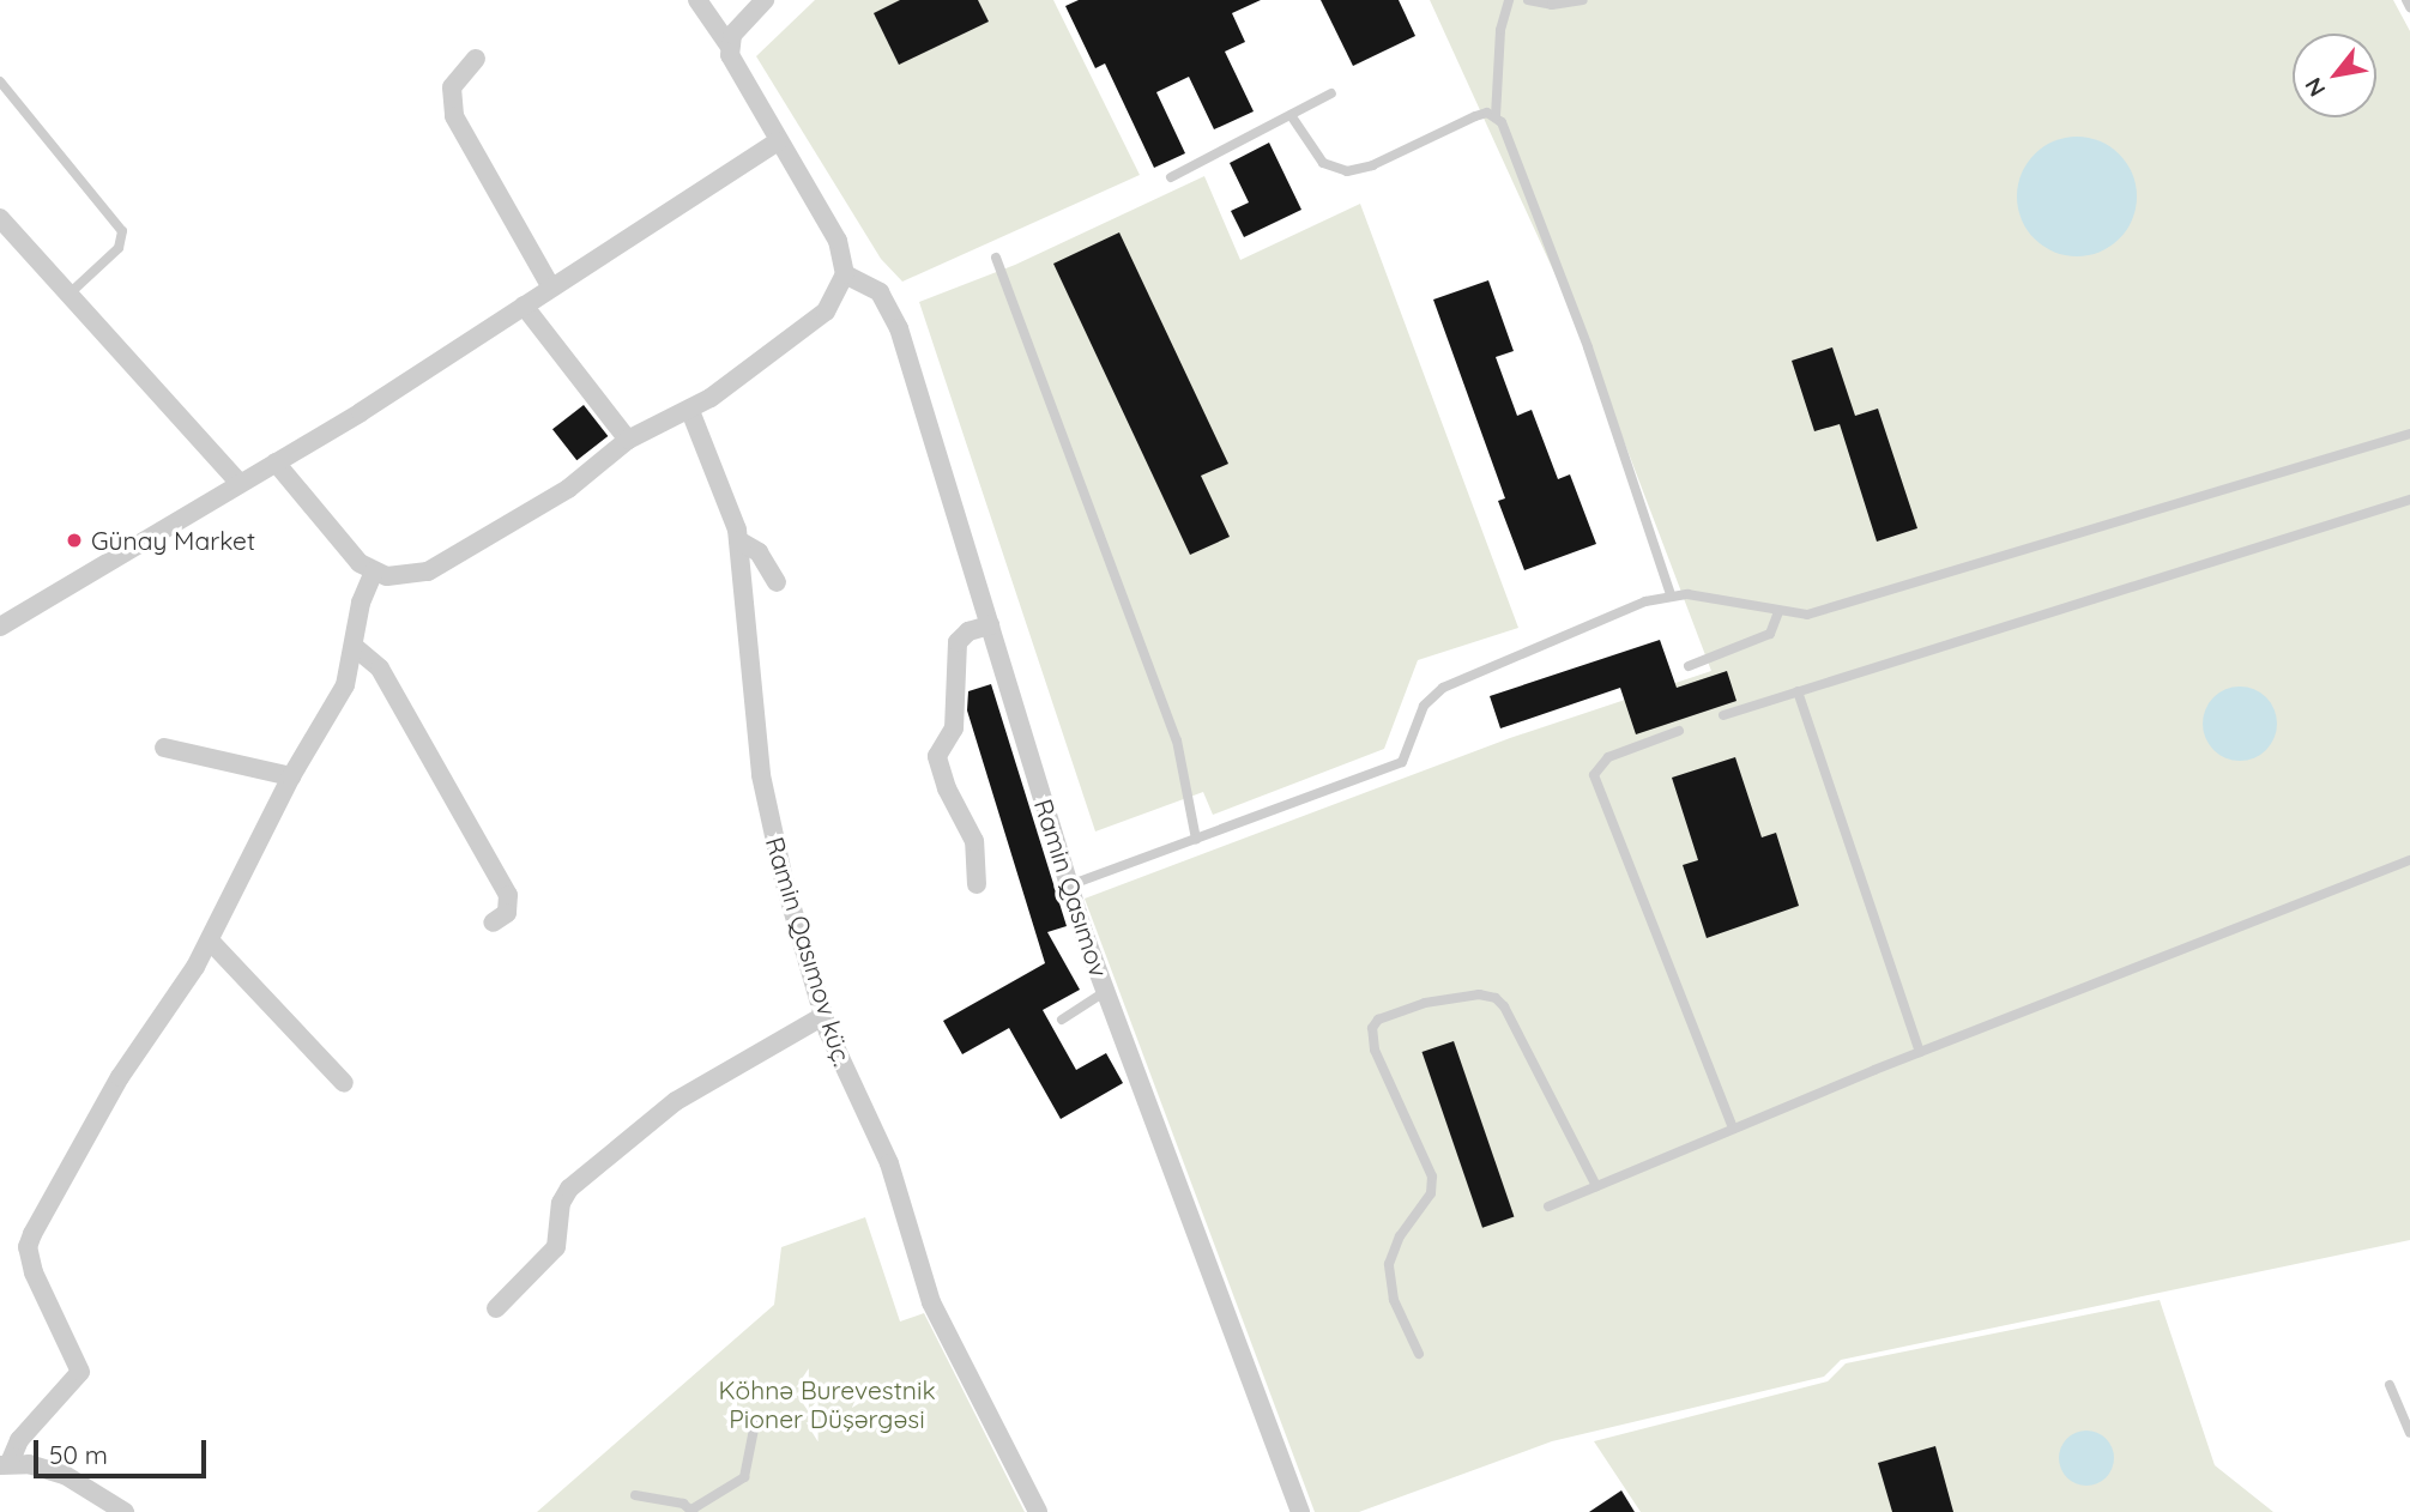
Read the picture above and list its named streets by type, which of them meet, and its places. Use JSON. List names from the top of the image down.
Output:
{
  "streets": {
    "street": ["Ramin Qasımov", "Ramin Qasımov küç."]
  },
  "parks": ["Köhnə Burevestnik Pioner Düşərgəsi"],
  "places": ["Günay Market"],
  "scale_bar": "50 m",
  "north": "bottom left"
}
